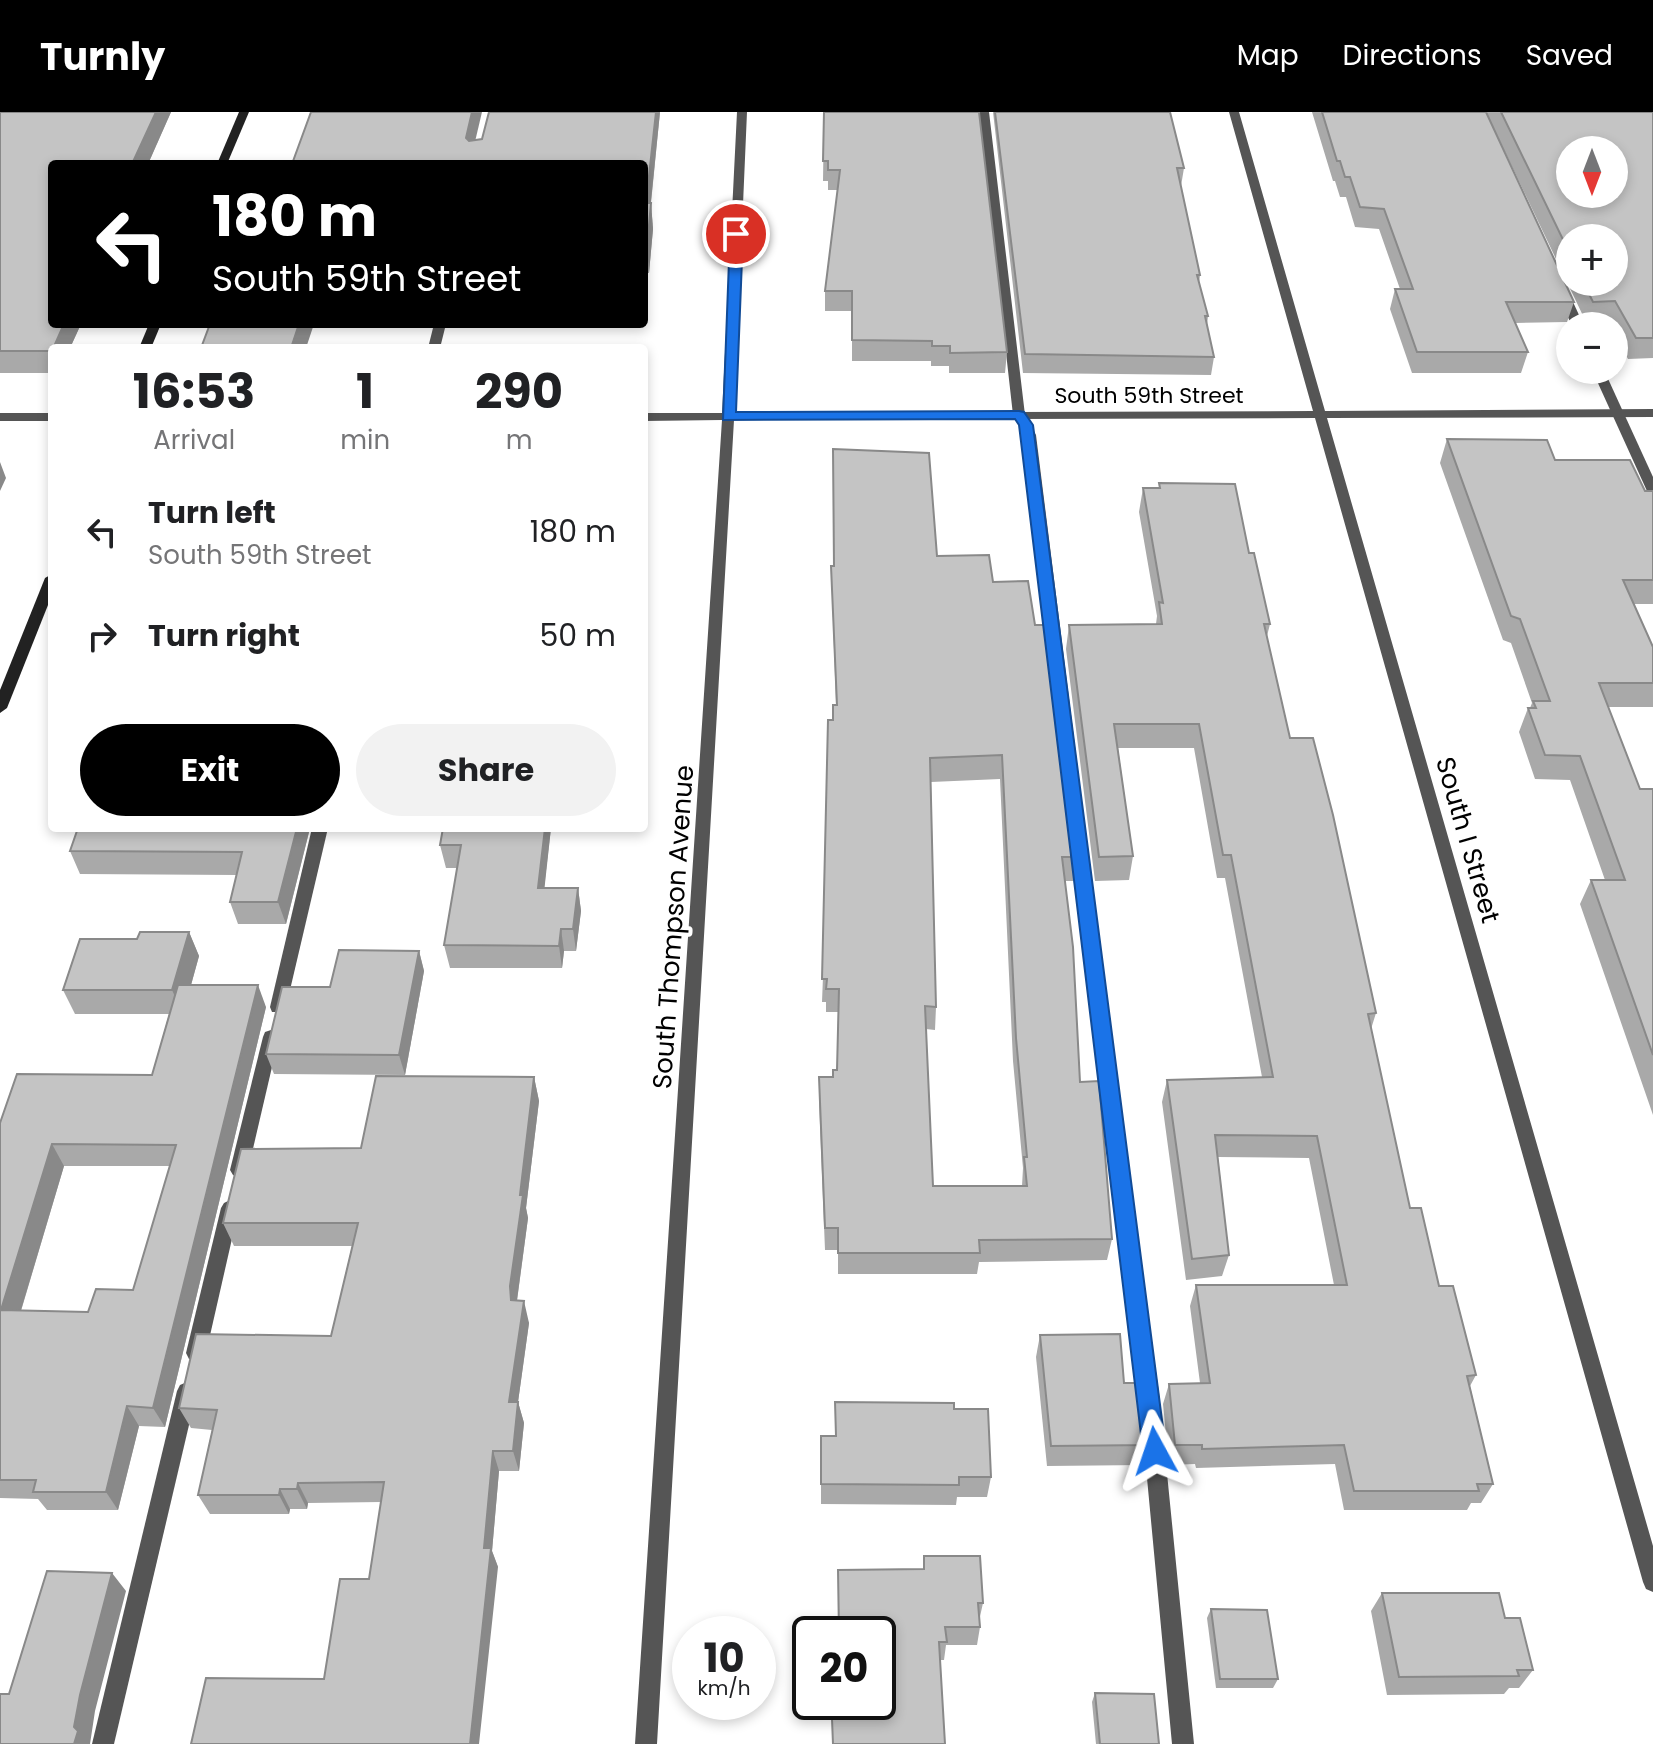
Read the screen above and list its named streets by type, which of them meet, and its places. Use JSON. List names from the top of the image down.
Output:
{
  "streets": {
    "street": ["South 59th Street", "South I Street", "South Thompson Avenue"]
  },
  "crossings": [
    ["South 59th Street", "South I Street"],
    ["South 59th Street", "South Thompson Avenue"]
  ],
  "north": "bottom",
  "page": {
    "header": "Turnly",
    "nav": ["Map", "Directions", "Saved"],
    "map_buttons": ["+", "−"],
    "turn": ["180 m", "South 59th Street"],
    "eta": [
      "16:53",
      "Arrival",
      "1",
      "min",
      "290",
      "m"
    ],
    "list": [
      {
        "name": "Turn left",
        "note": "South 59th Street",
        "value": "180 m"
      },
      {
        "name": "Turn right",
        "value": "50 m"
      }
    ],
    "buttons": ["Exit", "Share"],
    "speed": "10 km/h",
    "limit": "20"
  }
}
